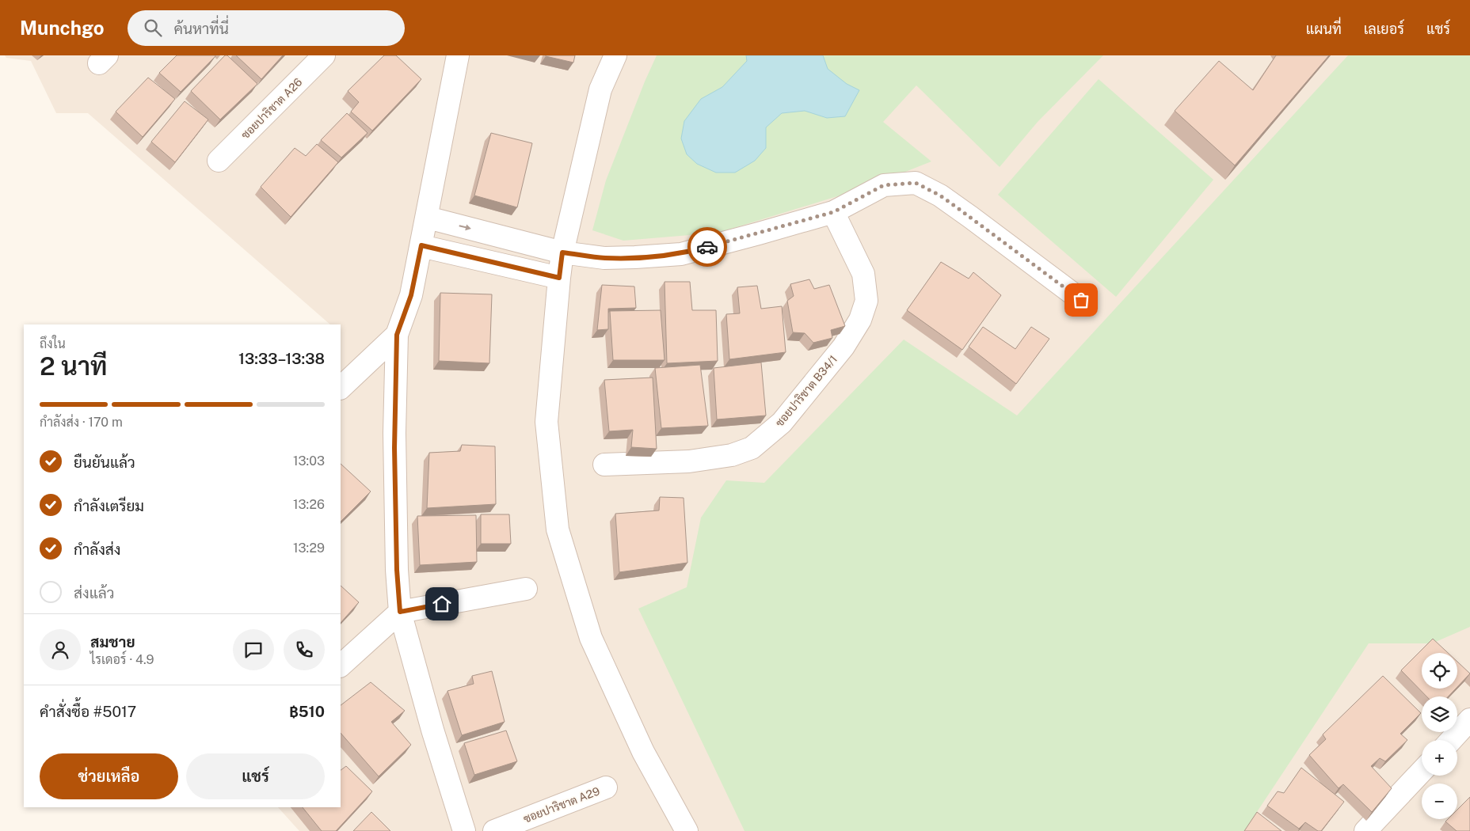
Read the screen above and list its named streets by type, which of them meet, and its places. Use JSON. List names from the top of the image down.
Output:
{
  "streets": {
    "street": ["ซอยปาริชาต A26", "ซอยปาริชาต B34/1", "ซอยปาริชาต A29"]
  },
  "page": {
    "header": "Munchgo",
    "search": "ค้นหาที่นี่",
    "nav": ["แผนที่", "เลเยอร์", "แชร์"],
    "heading": ["2 นาที", "ถึงใน", "13:33–13:38"],
    "panel": [
      "สมชาย",
      "ไรเดอร์ · 4.9",
      "คำสั่งซื้อ #5017",
      "฿510"
    ],
    "bar": "กำลังส่ง · 170 m",
    "list": [
      ["ยืนยันแล้ว", "13:03"],
      ["กำลังเตรียม", "13:26"],
      ["กำลังส่ง", "13:29"],
      "ส่งแล้ว"
    ],
    "map_buttons": ["+", "−"],
    "buttons": ["ช่วยเหลือ", "แชร์"]
  }
}
